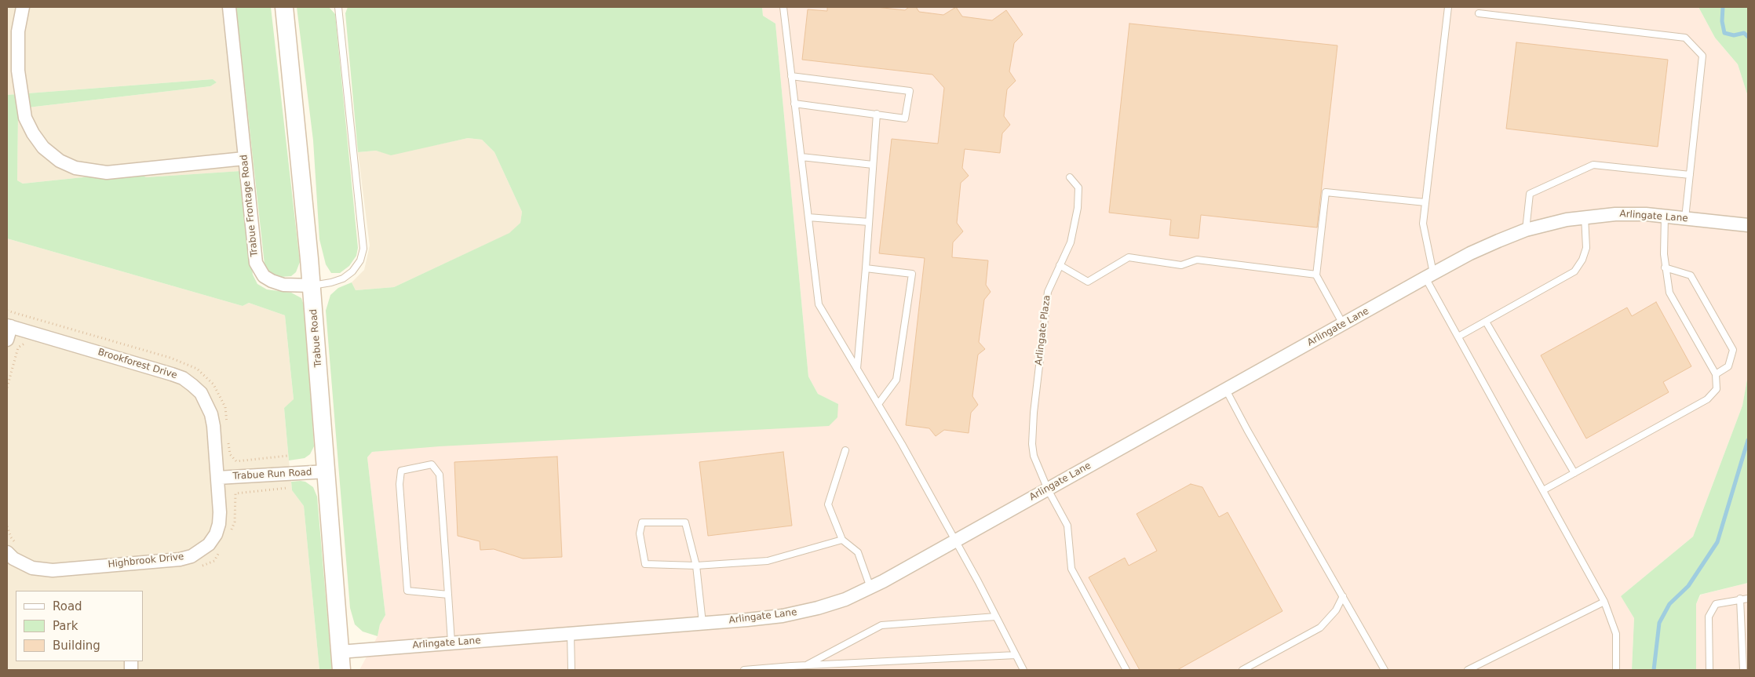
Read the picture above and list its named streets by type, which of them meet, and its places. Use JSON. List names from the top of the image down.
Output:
{
  "streets": {
    "main road": ["Trabue Road"],
    "street": [
      "Trabue Frontage Road",
      "Arlingate Lane",
      "Brookforest Drive",
      "Trabue Run Road",
      "Highbrook Drive"
    ],
    "lane": ["Arlingate Plaza"]
  },
  "crossings": [
    ["Trabue Frontage Road", "Trabue Road"],
    ["Arlingate Lane", "Arlingate Plaza"],
    ["Arlingate Lane", "Trabue Road"],
    ["Trabue Road", "Trabue Run Road"],
    ["Brookforest Drive", "Trabue Run Road"],
    ["Brookforest Drive", "Highbrook Drive"],
    ["Trabue Run Road", "Highbrook Drive"]
  ],
  "legend": ["Road", "Park", "Building"]
}
